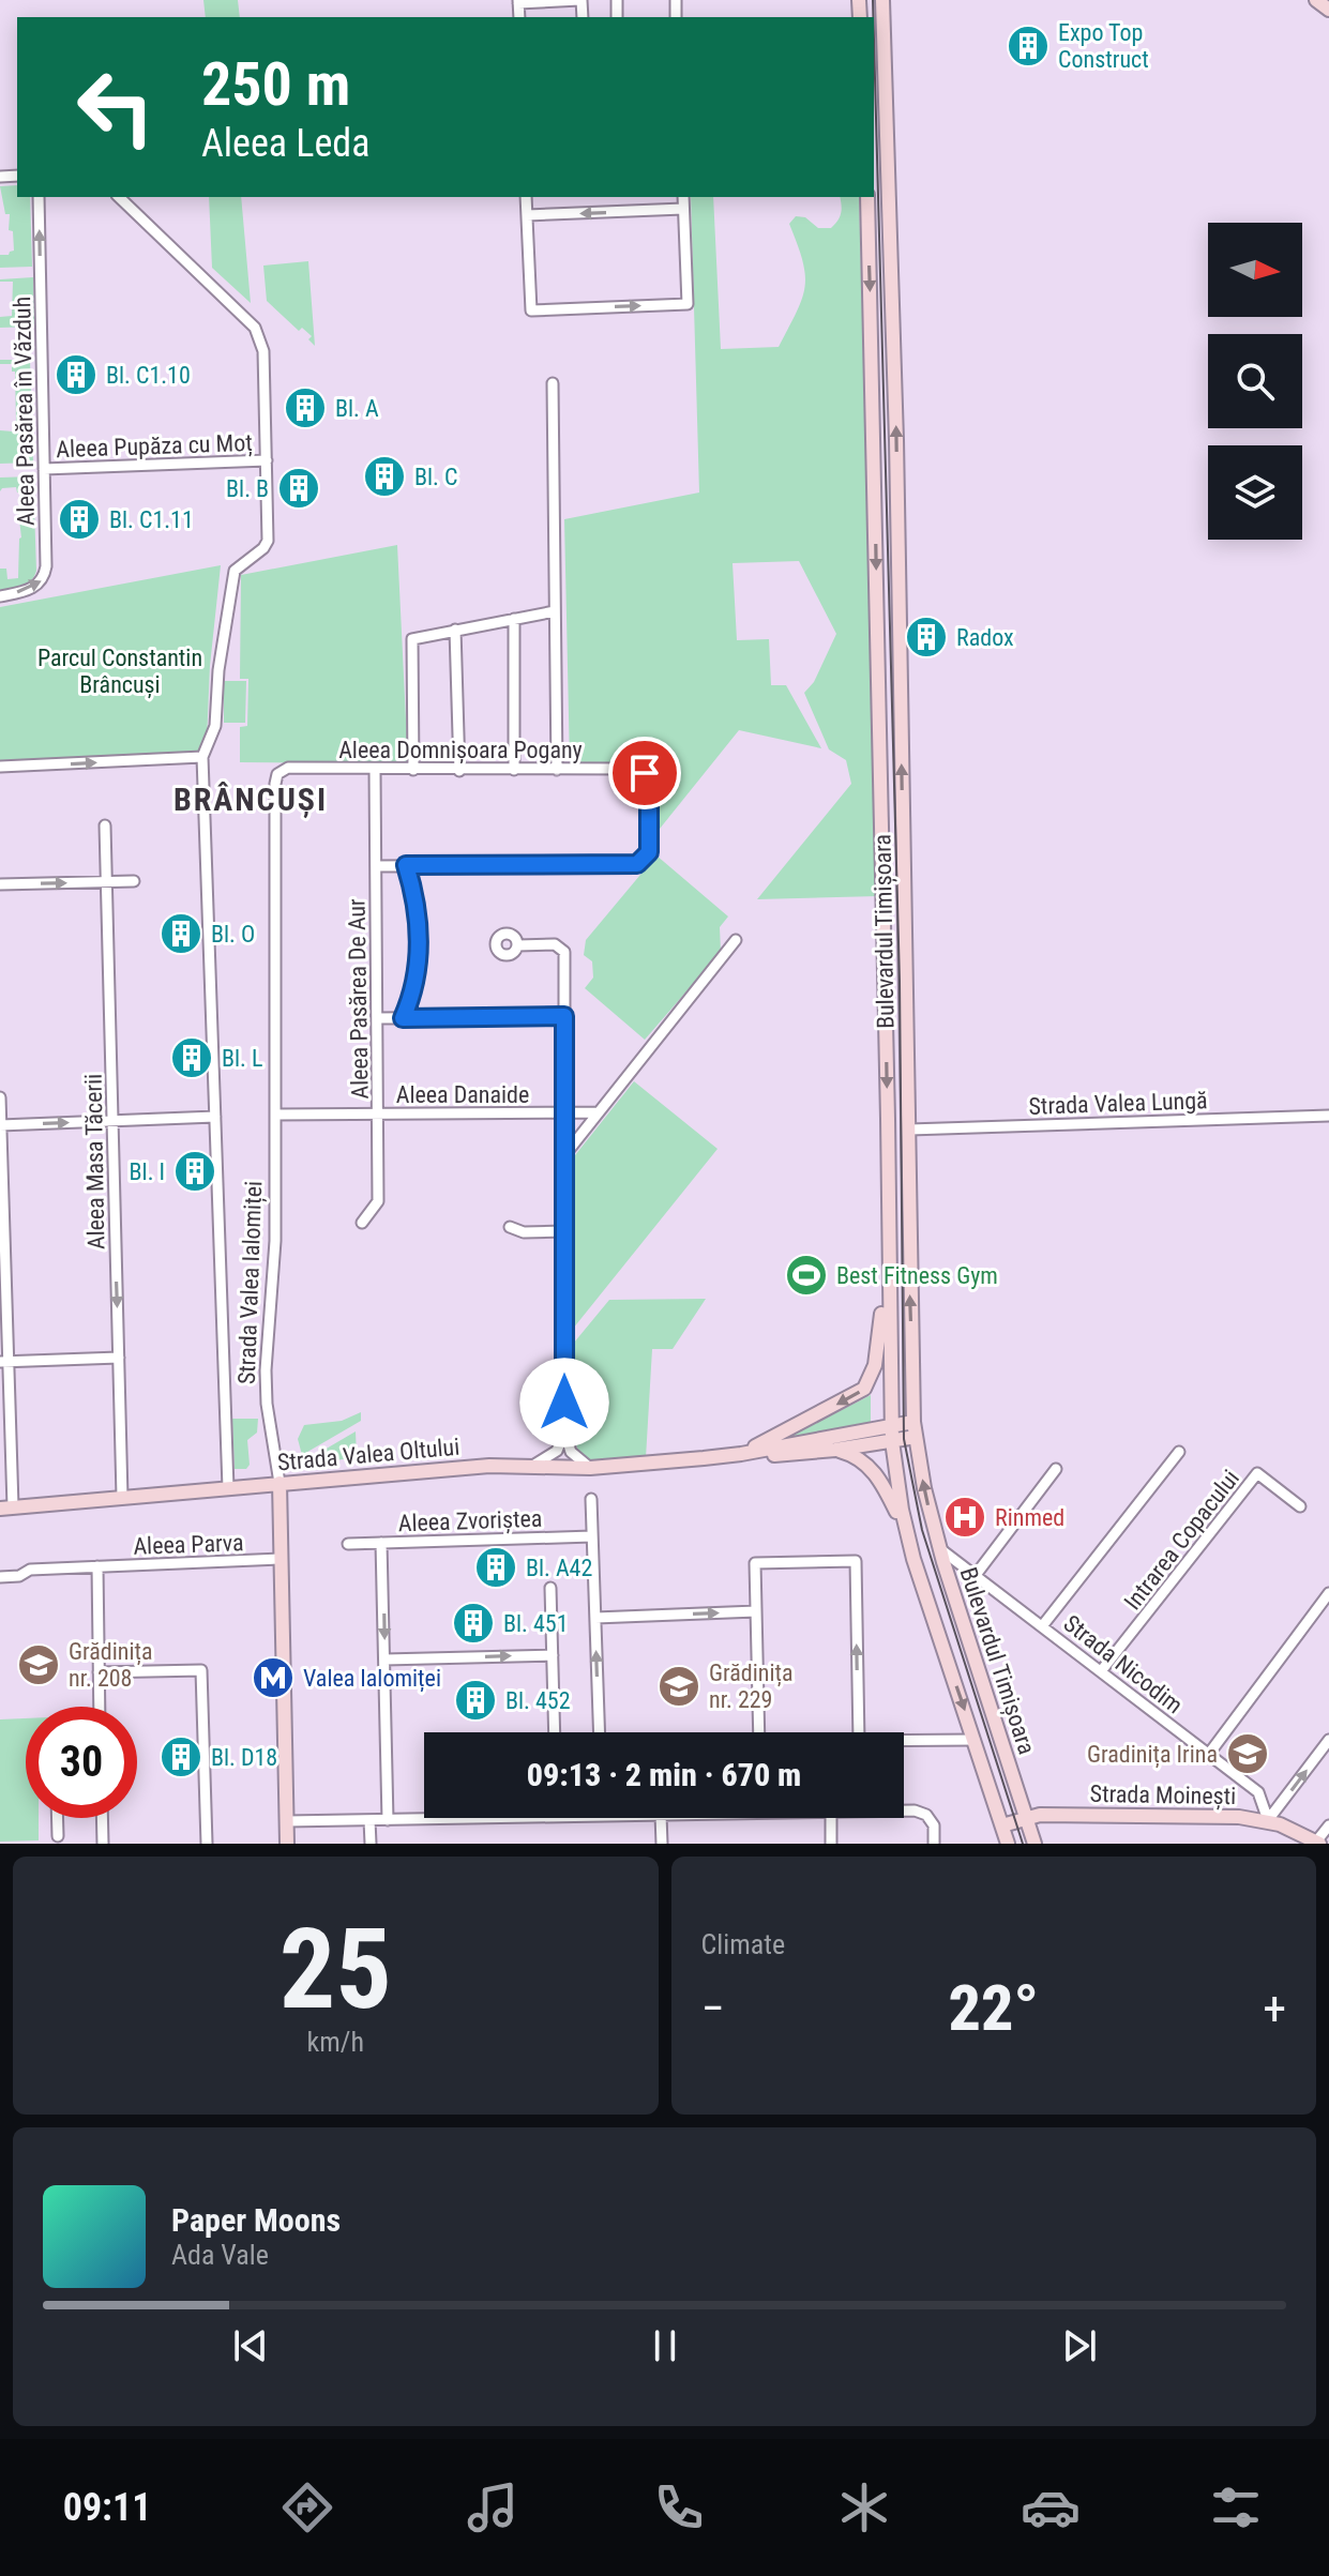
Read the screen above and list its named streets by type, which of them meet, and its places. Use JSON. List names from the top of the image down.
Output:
{
  "streets": {
    "main road": [
      "Bulevardul Timișoara",
      "Strada Valea Ialomiței",
      "Strada Valea Oltului",
      "Strada Moinești"
    ],
    "street": [
      "Aleea Pasărea în Văzduh",
      "Aleea Pupăza cu Moț",
      "Aleea Domnișoara Pogany",
      "Aleea Pasărea De Aur",
      "Aleea Danaide",
      "Strada Valea Lungă",
      "Aleea Masa Tăcerii",
      "Aleea Zvoriștea",
      "Intrarea Copacului",
      "Aleea Parva",
      "Strada Nicodim"
    ]
  },
  "crossings": [
    ["Aleea Pasărea în Văzduh", "Aleea Pupăza cu Moț"],
    ["Aleea Domnișoara Pogany", "Aleea Pasărea De Aur"],
    ["Aleea Domnișoara Pogany", "Strada Valea Ialomiței"],
    ["Bulevardul Timișoara", "Strada Valea Lungă"],
    ["Bulevardul Timișoara", "Strada Valea Oltului"],
    ["Bulevardul Timișoara", "Strada Nicodim"],
    ["Bulevardul Timișoara", "Strada Moinești"],
    ["Aleea Pasărea De Aur", "Aleea Danaide"],
    ["Aleea Danaide", "Strada Valea Ialomiței"],
    ["Aleea Masa Tăcerii", "Strada Valea Oltului"],
    ["Strada Valea Ialomiței", "Strada Valea Oltului"],
    ["Strada Valea Ialomiței", "Aleea Parva"],
    ["Intrarea Copacului", "Strada Nicodim"],
    ["Strada Nicodim", "Strada Moinești"]
  ],
  "one_way": ["Aleea Pasărea în Văzduh", "Aleea Masa Tăcerii"],
  "districts": ["BRÂNCUȘI"],
  "parks": ["Parcul Constantin Brâncuși"],
  "places": {
    "building": [
      "Expo Top Construct",
      "Bl. C1.10",
      "Bl. A",
      "Bl. C",
      "Bl. B",
      "Bl. C1.11",
      "Radox",
      "Bl. O",
      "Bl. L",
      "Bl. I",
      "Bl. A42",
      "Bl. 451",
      "Bl. 452",
      "Bl. D18"
    ],
    "sports": ["Best Fitness Gym"],
    "hospital": ["Rinmed"],
    "school or university": ["Grădinița nr. 208", "Grădinița nr. 229", "Gradinița Irina"],
    "metro station": ["Valea Ialomiței"]
  },
  "north": "right",
  "page": {
    "turn": ["250 m", "Aleea Leda"],
    "limit": "30",
    "trip": "09:13 · 2 min · 670 m",
    "tile": [
      ["25", "km/h"],
      "Climate"
    ],
    "heat": ["−", "22°", "+"],
    "song": ["Paper Moons", "Ada Vale"],
    "tabs": "09:11"
  }
}
